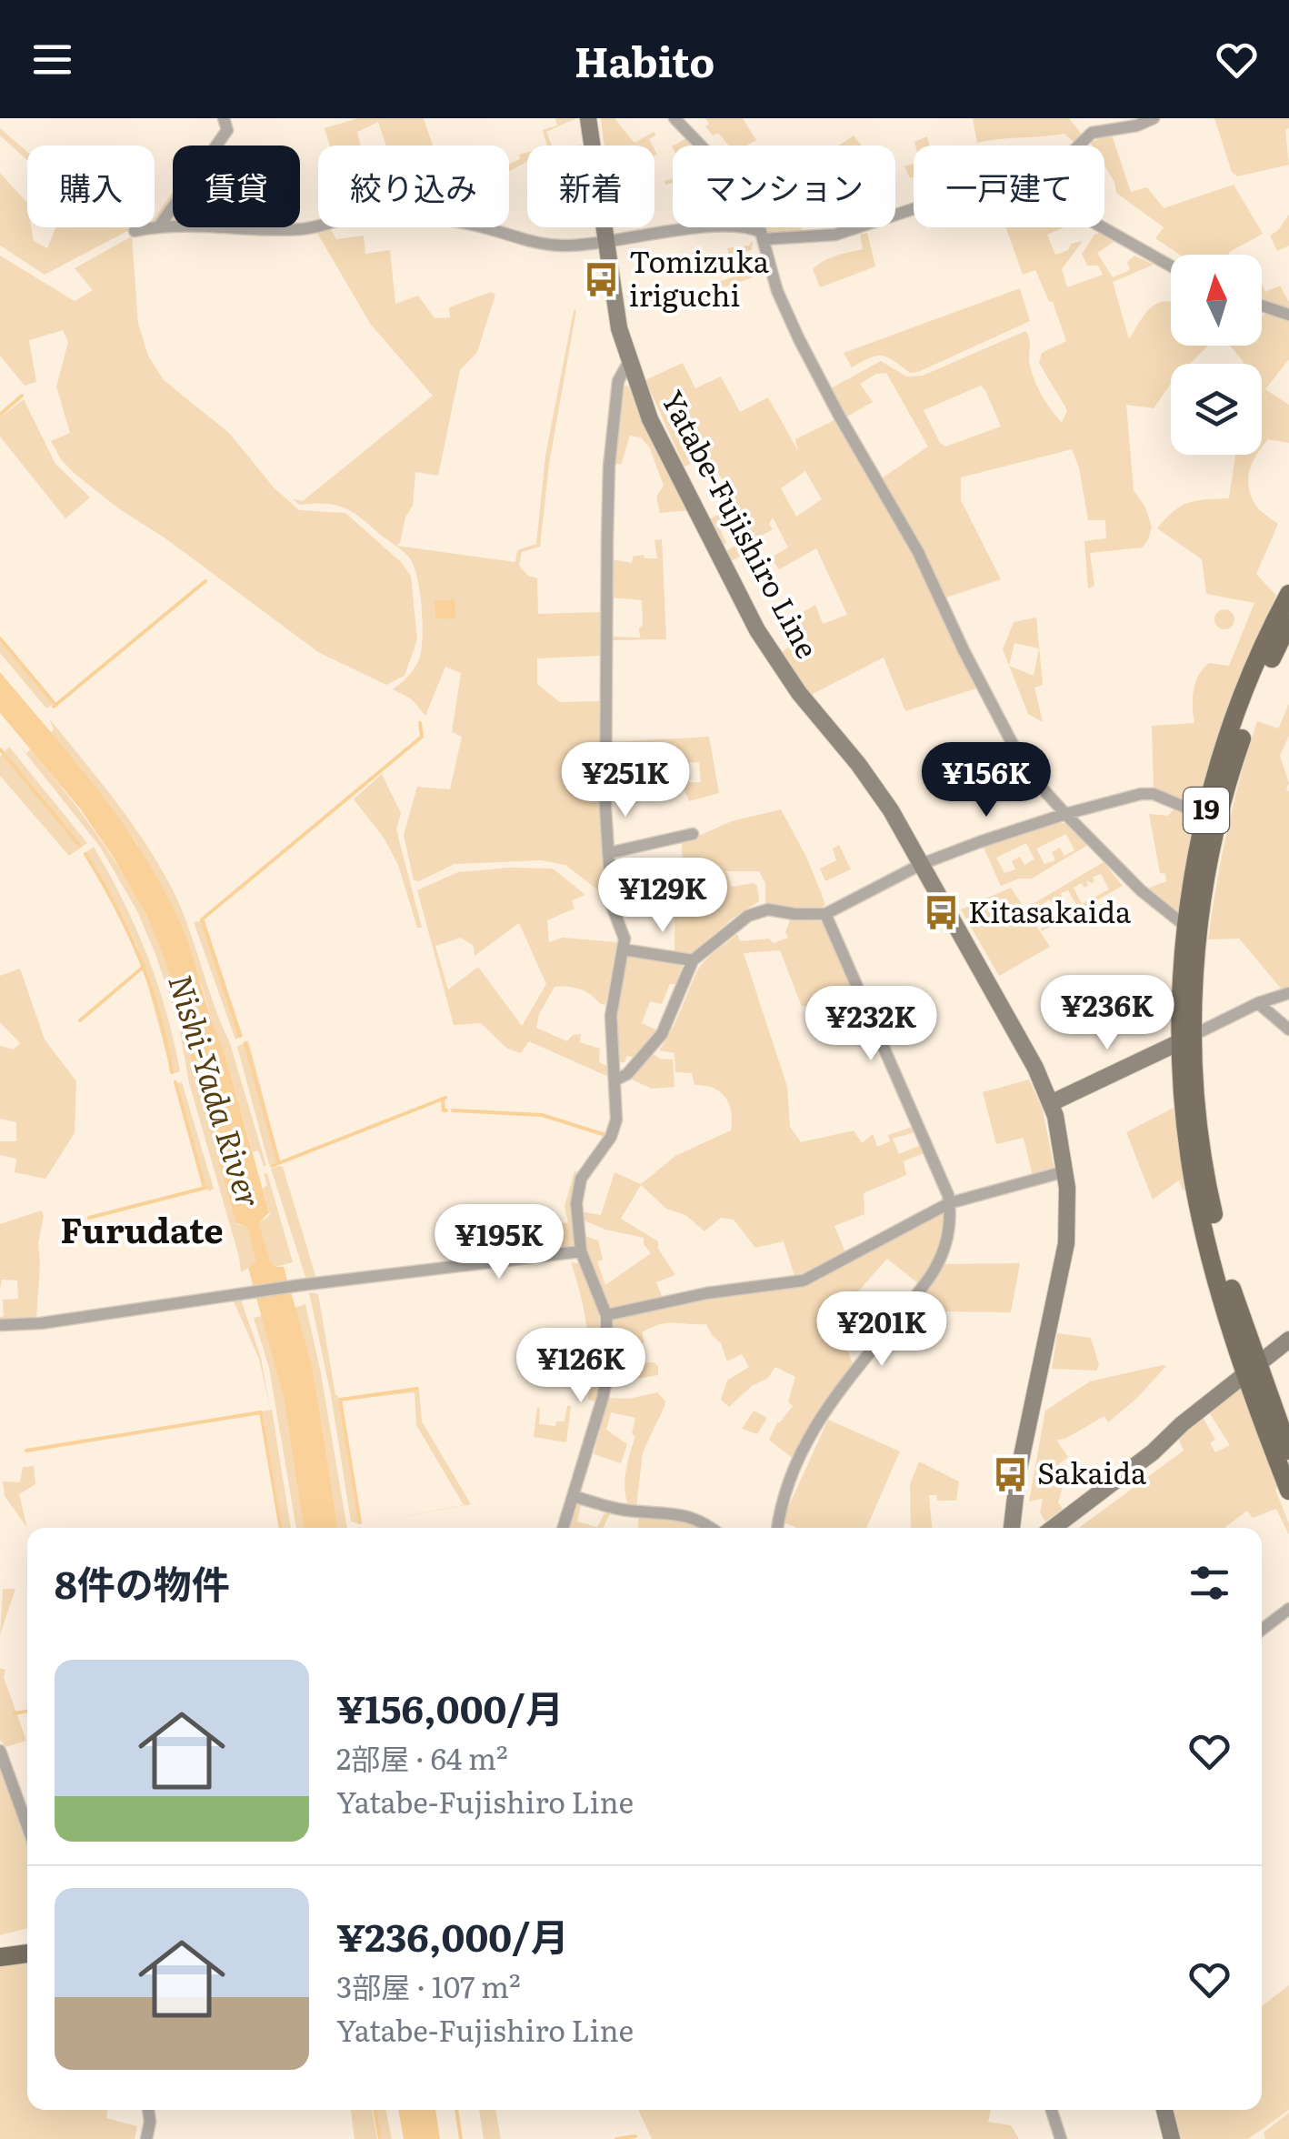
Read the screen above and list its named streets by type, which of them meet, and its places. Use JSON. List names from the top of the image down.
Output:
{
  "streets": {
    "main road": ["Yatabe-Fujishiro Line", "19"]
  },
  "districts": ["Furudate"],
  "water": ["Nishi-Yada River"],
  "places": {
    "bus stop": ["Tomizuka iriguchi", "Kitasakaida", "Sakaida"]
  },
  "north": "top",
  "page": {
    "header": "Habito",
    "chip": [
      "購入",
      "賃貸",
      "絞り込み",
      "新着",
      "マンション",
      "一戸建て"
    ],
    "price": [
      "¥251K",
      "¥156K",
      "¥129K",
      "¥236K",
      "¥232K",
      "¥195K",
      "¥201K",
      "¥126K"
    ],
    "heading": "8件の物件",
    "list": [
      {
        "name": "¥156,000/月",
        "note": "2部屋 · 64 m² · Yatabe-Fujishiro Line"
      },
      {
        "name": "¥236,000/月",
        "note": "3部屋 · 107 m² · Yatabe-Fujishiro Line"
      }
    ]
  }
}
